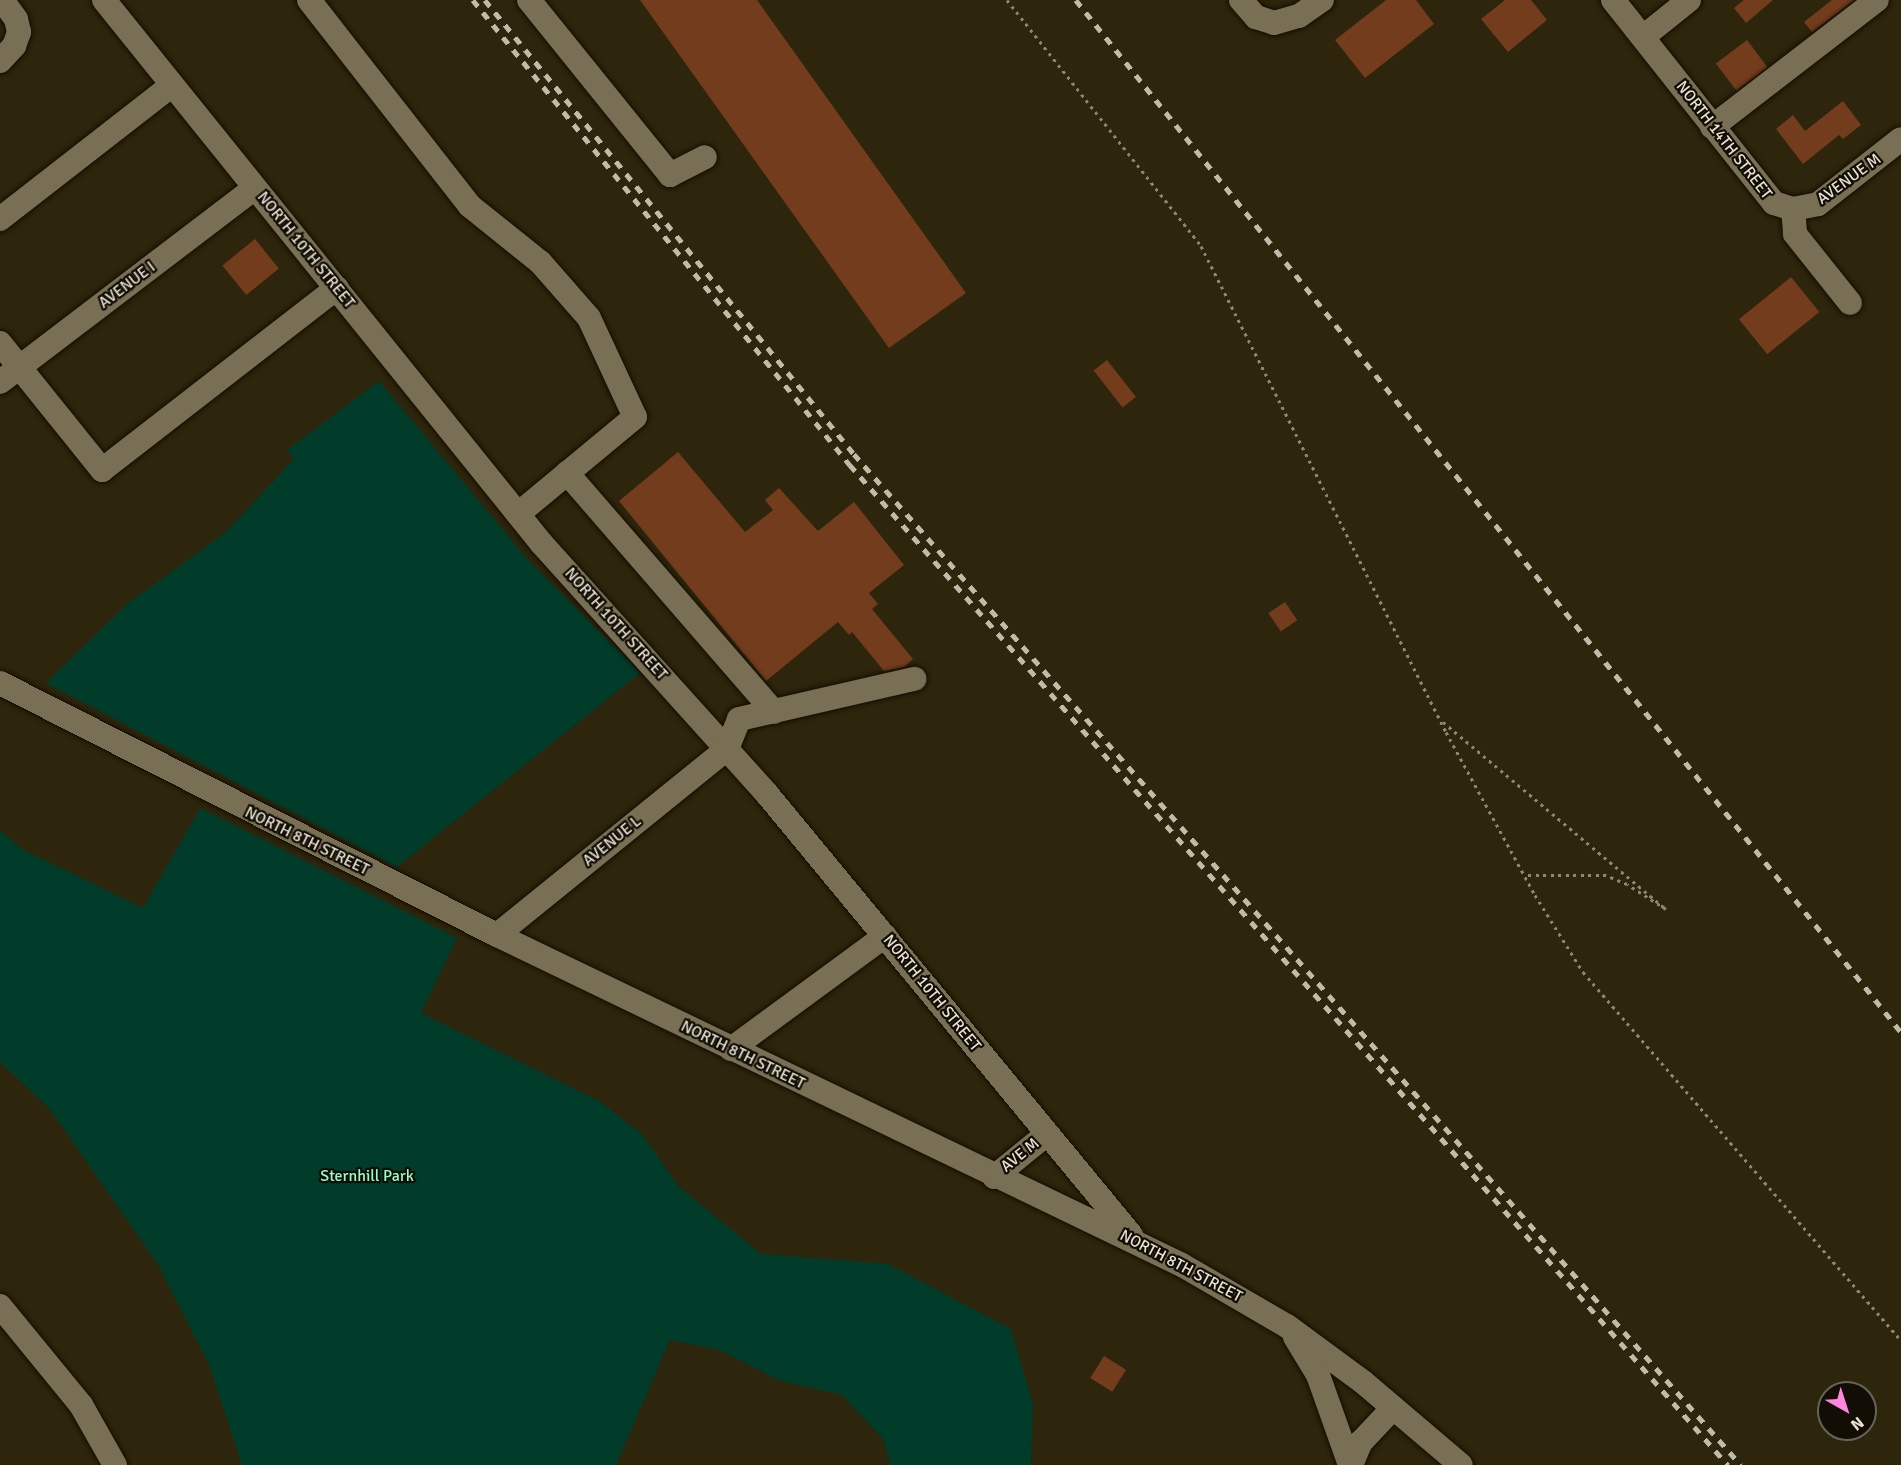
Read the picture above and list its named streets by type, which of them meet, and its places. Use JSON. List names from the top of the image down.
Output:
{
  "streets": {
    "street": [
      "NORTH 14TH STREET",
      "AVENUE M",
      "NORTH 10TH STREET",
      "AVENUE I",
      "NORTH 8TH STREET",
      "AVENUE L",
      "AVE M"
    ]
  },
  "crossings": [
    ["NORTH 14TH STREET", "AVENUE M"],
    ["NORTH 10TH STREET", "AVENUE I"],
    ["NORTH 10TH STREET", "NORTH 8TH STREET"],
    ["NORTH 10TH STREET", "AVENUE L"],
    ["NORTH 10TH STREET", "AVE M"],
    ["NORTH 8TH STREET", "AVENUE L"],
    ["NORTH 8TH STREET", "AVE M"]
  ],
  "parks": ["Sternhill Park"],
  "north": "bottom right"
}
